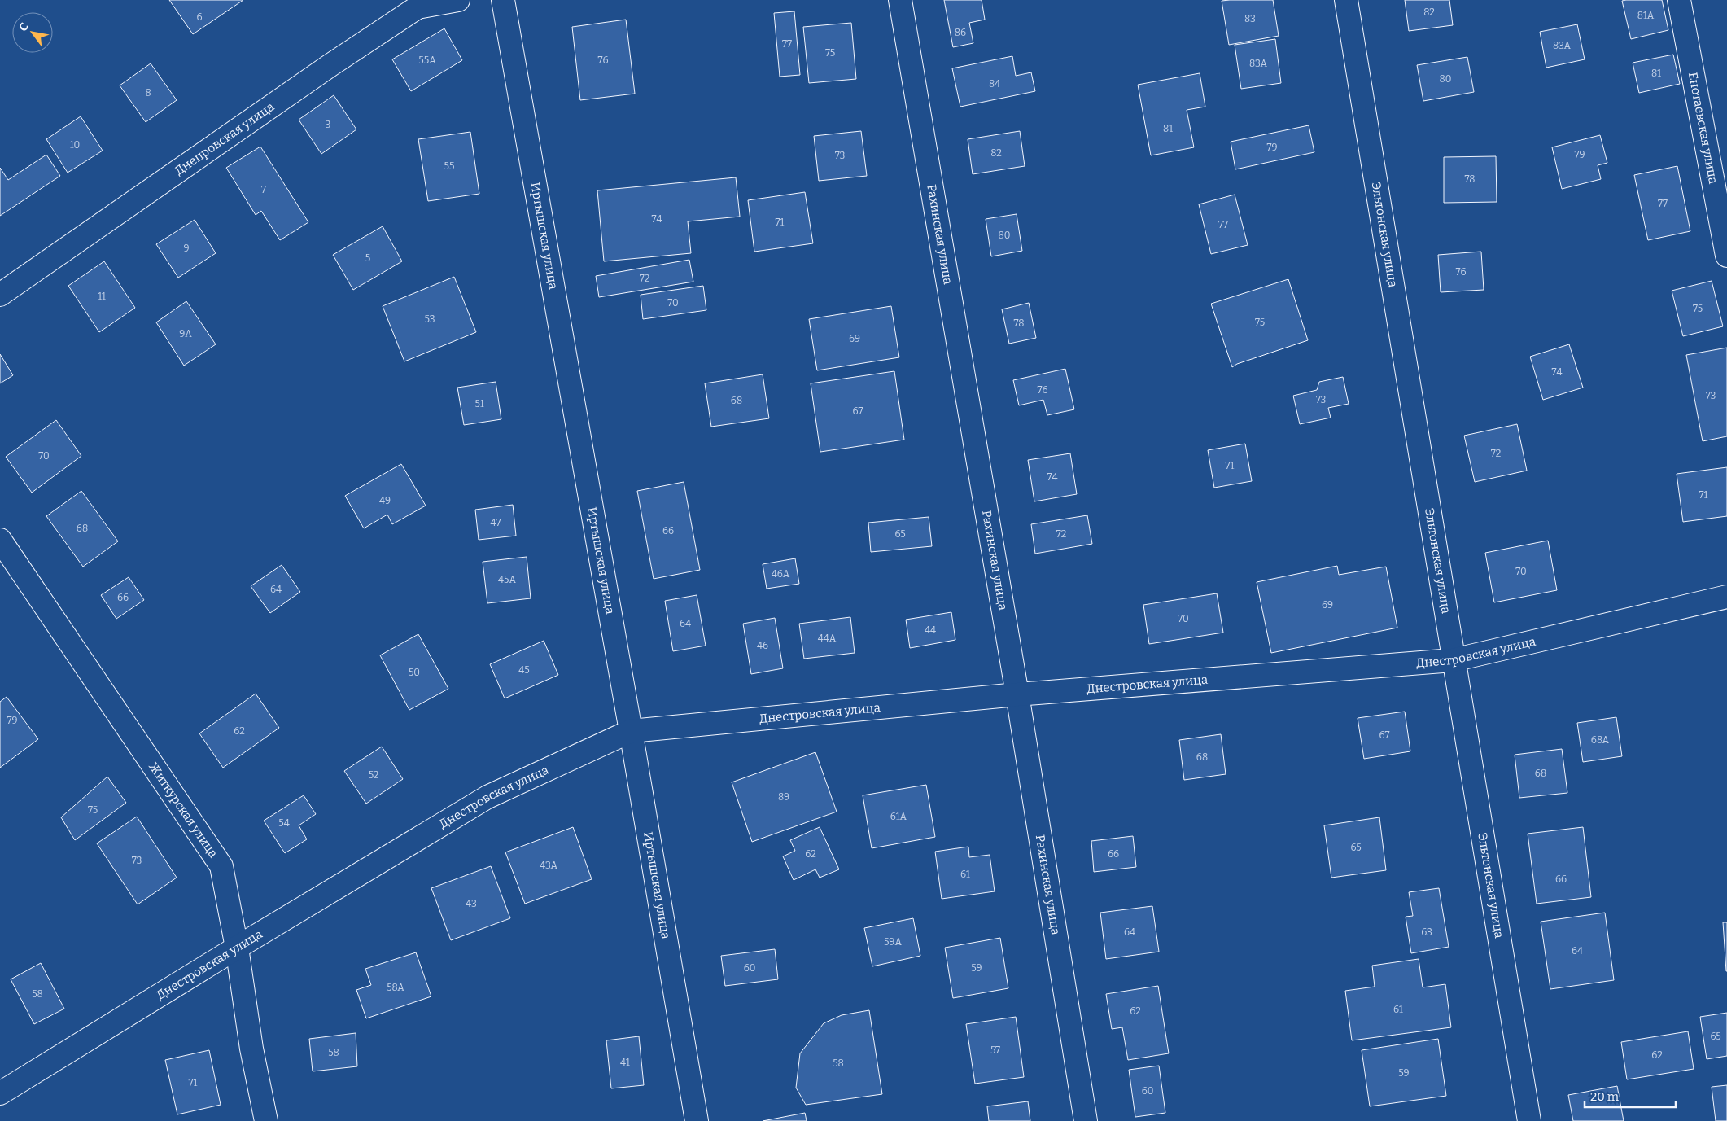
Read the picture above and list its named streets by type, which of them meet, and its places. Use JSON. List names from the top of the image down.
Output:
{
  "streets": {
    "street": [
      "Енотаевская улица",
      "Днепровская улица",
      "Иртышская улица",
      "Рахинская улица",
      "Эльтонская улица",
      "Днестровская улица",
      "Житкурская улица"
    ]
  },
  "crossings": [
    ["Иртышская улица", "Днестровская улица"],
    ["Рахинская улица", "Днестровская улица"],
    ["Эльтонская улица", "Днестровская улица"],
    ["Днестровская улица", "Житкурская улица"]
  ],
  "house_numbers": [
    "82",
    "81А",
    "6",
    "83",
    "86",
    "77",
    "83А",
    "75",
    "55А",
    "76",
    "83А",
    "81",
    "80",
    "84",
    "8",
    "3",
    "81",
    "10",
    "79",
    "82",
    "79",
    "73",
    "55",
    "78",
    "7",
    "77",
    "74",
    "71",
    "77",
    "80",
    "9",
    "5",
    "76",
    "72",
    "11",
    "70",
    "75",
    "53",
    "75",
    "78",
    "9А",
    "69",
    "74",
    "76",
    "73",
    "73",
    "68",
    "51",
    "67",
    "72",
    "70",
    "71",
    "74",
    "71",
    "49",
    "47",
    "68",
    "66",
    "65",
    "72",
    "70",
    "46А",
    "45А",
    "64",
    "66",
    "69",
    "70",
    "64",
    "44",
    "44А",
    "46",
    "45",
    "50",
    "79",
    "62",
    "67",
    "68А",
    "68",
    "68",
    "52",
    "89",
    "75",
    "61А",
    "54",
    "65",
    "62",
    "66",
    "73",
    "43А",
    "61",
    "66",
    "43",
    "64",
    "63",
    "59А",
    "64",
    "60",
    "59",
    "58А",
    "58",
    "61",
    "62",
    "65",
    "57",
    "58",
    "62",
    "41",
    "58",
    "59",
    "71",
    "60"
  ],
  "scale_bar": "20 m",
  "north": "top left"
}
